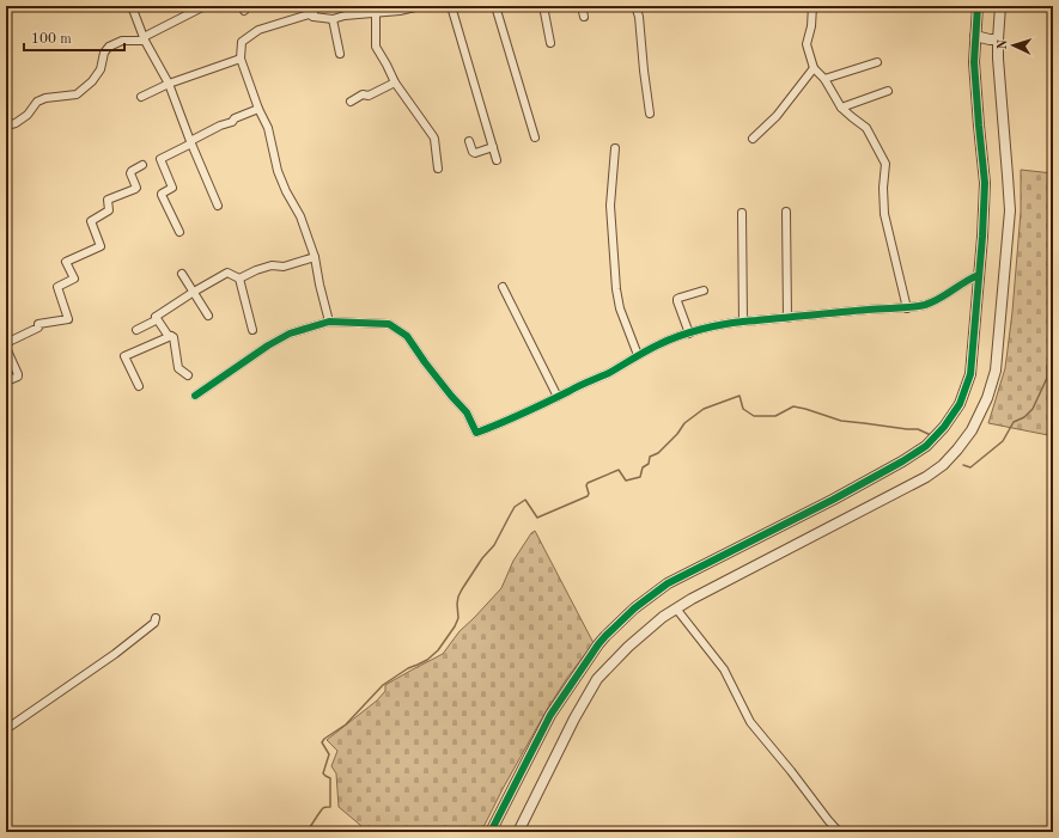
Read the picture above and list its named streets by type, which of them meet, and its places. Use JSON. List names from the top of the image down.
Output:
{
  "scale_bar": "100 m",
  "north": "left"
}
